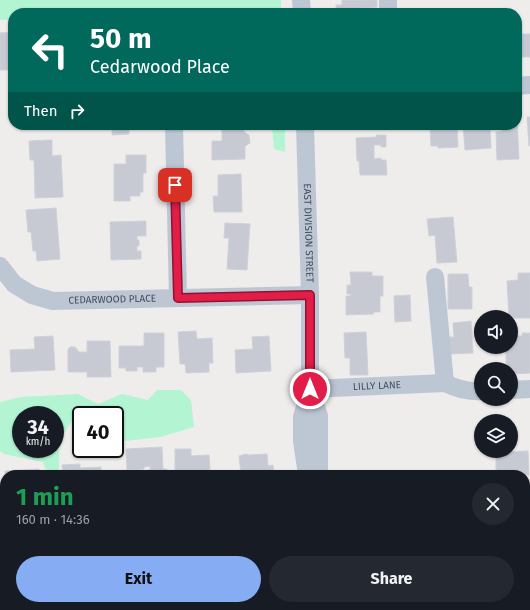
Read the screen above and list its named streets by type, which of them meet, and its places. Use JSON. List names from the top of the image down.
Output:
{
  "streets": {
    "street": ["EAST DIVISION STREET", "CEDARWOOD PLACE", "LILLY LANE"]
  },
  "crossings": [
    ["EAST DIVISION STREET", "CEDARWOOD PLACE"],
    ["EAST DIVISION STREET", "LILLY LANE"]
  ],
  "page": {
    "turn": ["50 m", "Cedarwood Place"],
    "then": "Then",
    "speed": "34 km/h",
    "limit": "40",
    "heading": ["1 min", "160 m · 14:36"],
    "buttons": ["Exit", "Share"]
  }
}
